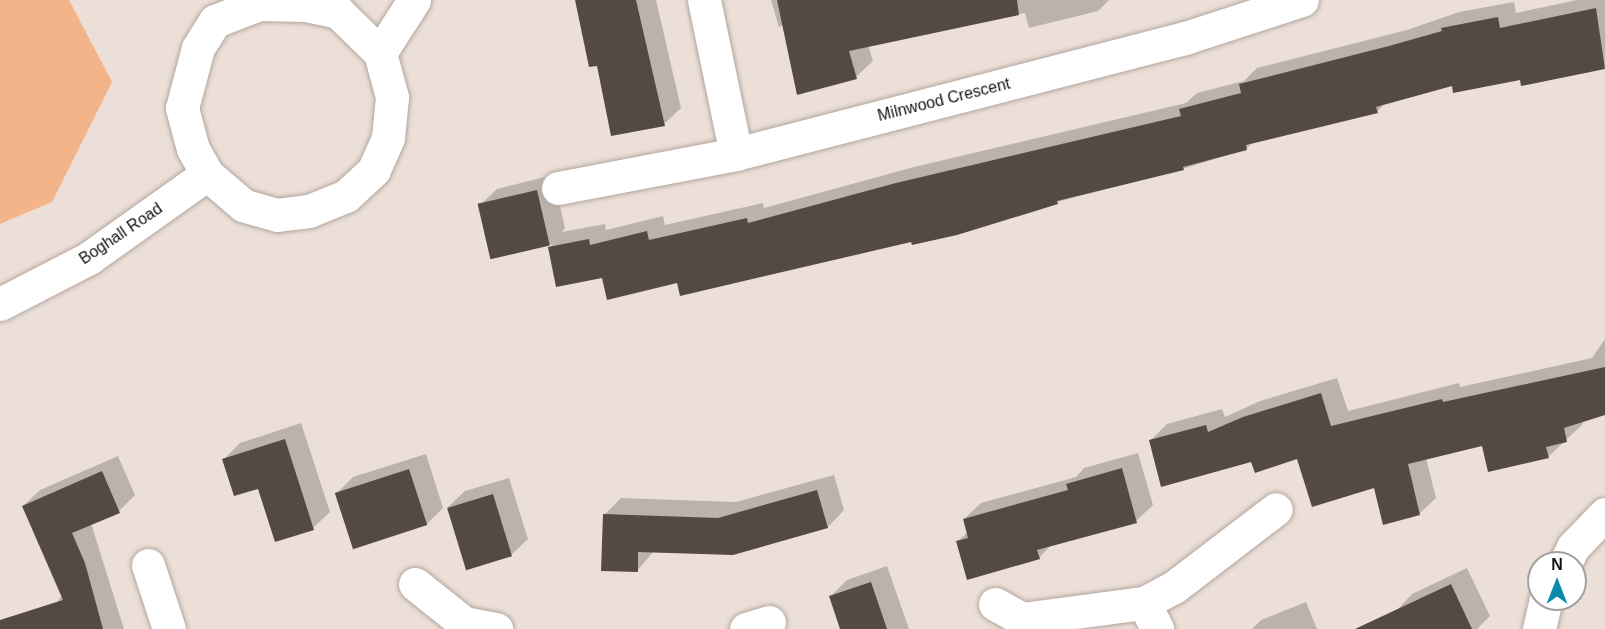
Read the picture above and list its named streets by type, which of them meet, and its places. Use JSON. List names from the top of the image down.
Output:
{
  "streets": {
    "street": ["Milnwood Crescent", "Boghall Road"]
  },
  "north": "top"
}
